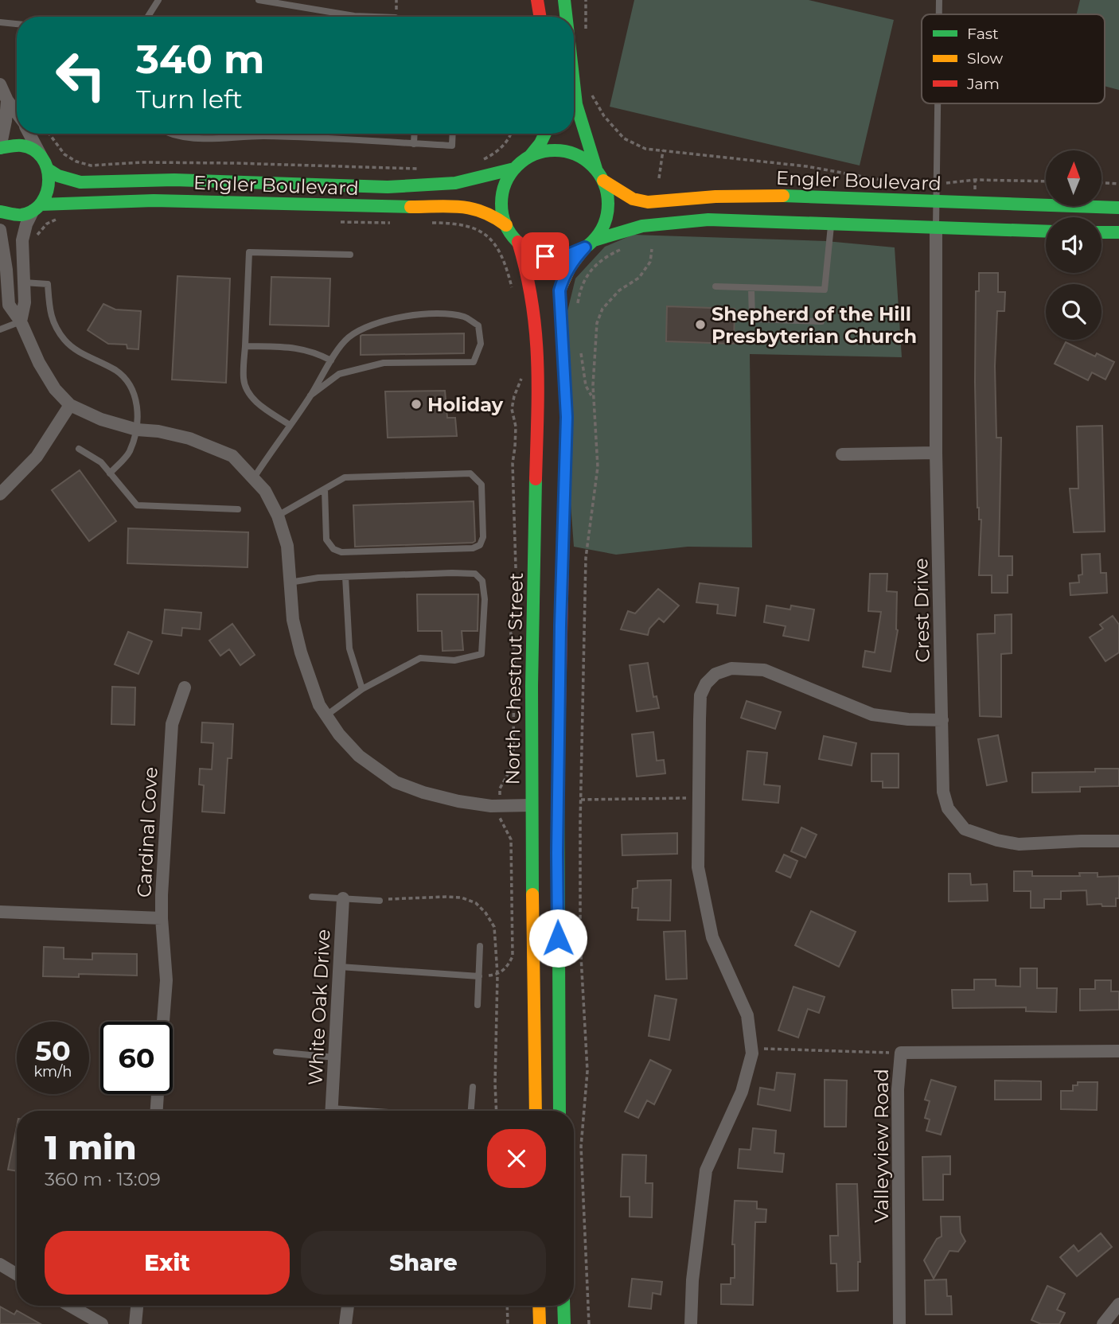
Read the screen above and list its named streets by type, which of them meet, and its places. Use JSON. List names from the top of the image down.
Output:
{
  "streets": {
    "main road": ["Engler Boulevard", "North Chestnut Street"],
    "street": [
      "Crest Drive",
      "Cardinal Cove",
      "White Oak Drive",
      "Valleyview Road"
    ]
  },
  "crossings": [
    ["Engler Boulevard", "North Chestnut Street"]
  ],
  "places": ["Shepherd of the Hill Presbyterian Church", "Holiday"],
  "legend": ["Fast", "Slow", "Jam"],
  "north": "top",
  "page": {
    "turn": ["340 m", "Turn left"],
    "speed": "50 km/h",
    "limit": "60",
    "heading": ["1 min", "360 m · 13:09"],
    "buttons": ["Exit", "Share"]
  }
}
